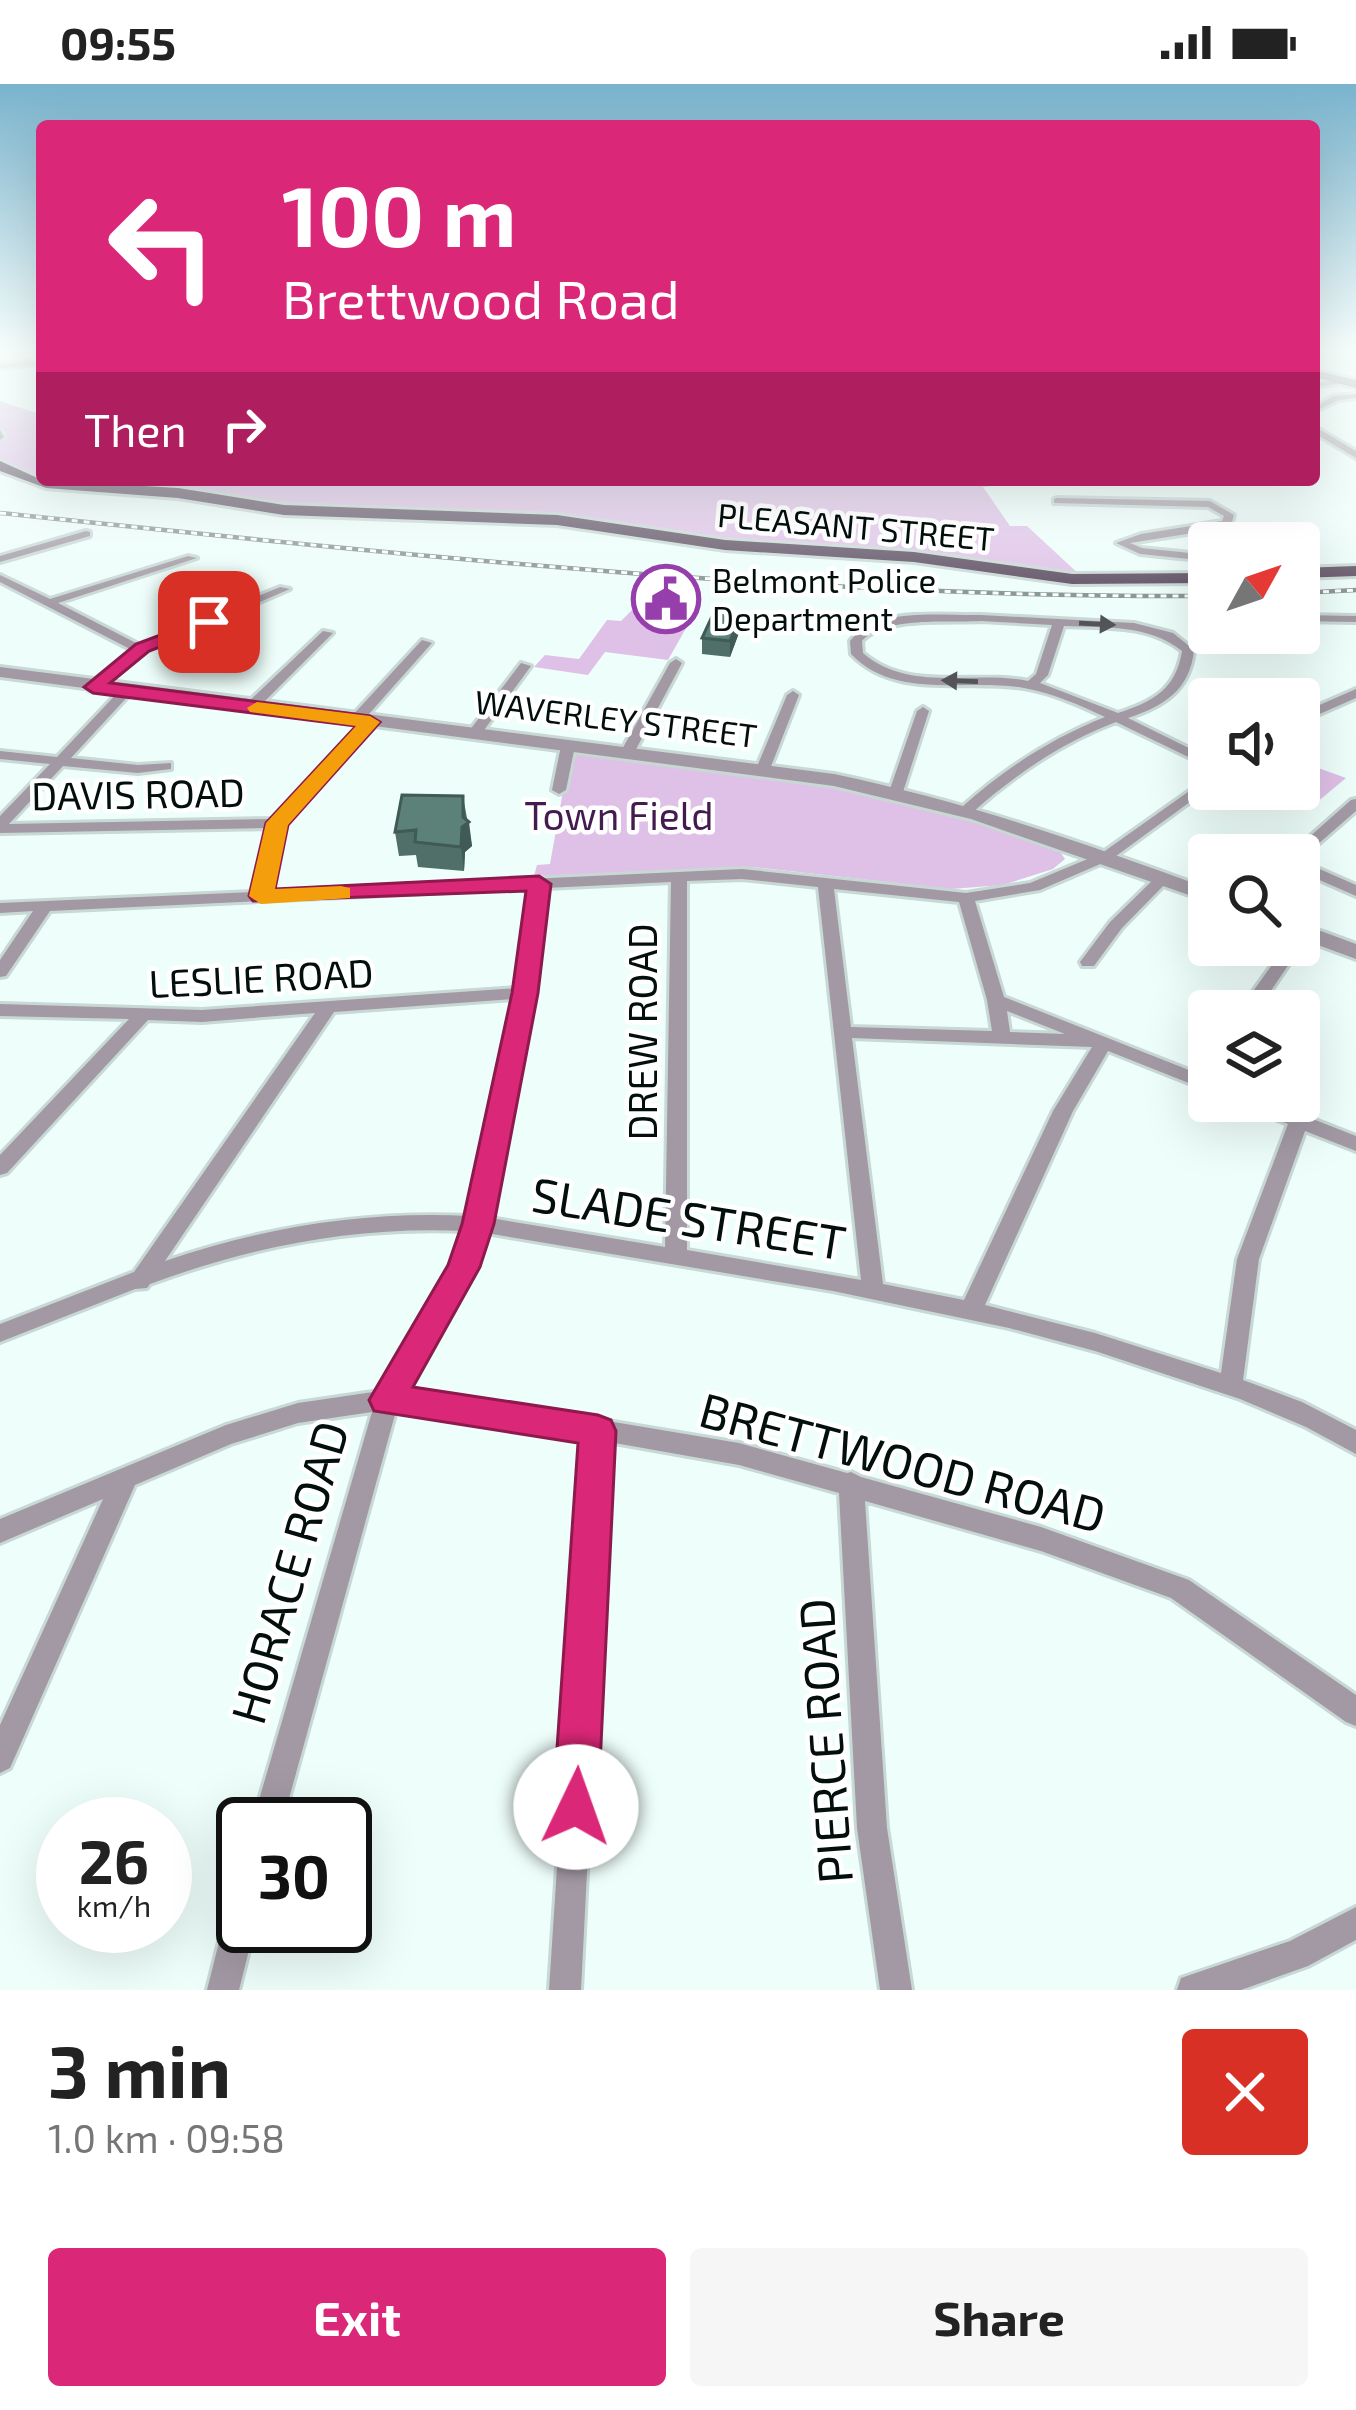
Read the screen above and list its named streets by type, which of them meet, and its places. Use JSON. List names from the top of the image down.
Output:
{
  "streets": {
    "main road": ["PLEASANT STREET"],
    "street": [
      "WAVERLEY STREET",
      "DAVIS ROAD",
      "LESLIE ROAD",
      "DREW ROAD",
      "SLADE STREET",
      "BRETTWOOD ROAD",
      "HORACE ROAD",
      "PIERCE ROAD"
    ]
  },
  "crossings": [
    ["LESLIE ROAD", "HORACE ROAD"],
    ["DREW ROAD", "SLADE STREET"],
    ["SLADE STREET", "HORACE ROAD"],
    ["BRETTWOOD ROAD", "HORACE ROAD"],
    ["BRETTWOOD ROAD", "PIERCE ROAD"]
  ],
  "parks": ["Town Field"],
  "places": {
    "public building": ["Belmont Police Department"]
  },
  "north": "top right",
  "page": {
    "status": "09:55",
    "turn": ["100 m", "Brettwood Road"],
    "then": "Then",
    "speed": "26 km/h",
    "limit": "30",
    "heading": ["3 min", "1.0 km · 09:58"],
    "buttons": ["Exit", "Share"]
  }
}
